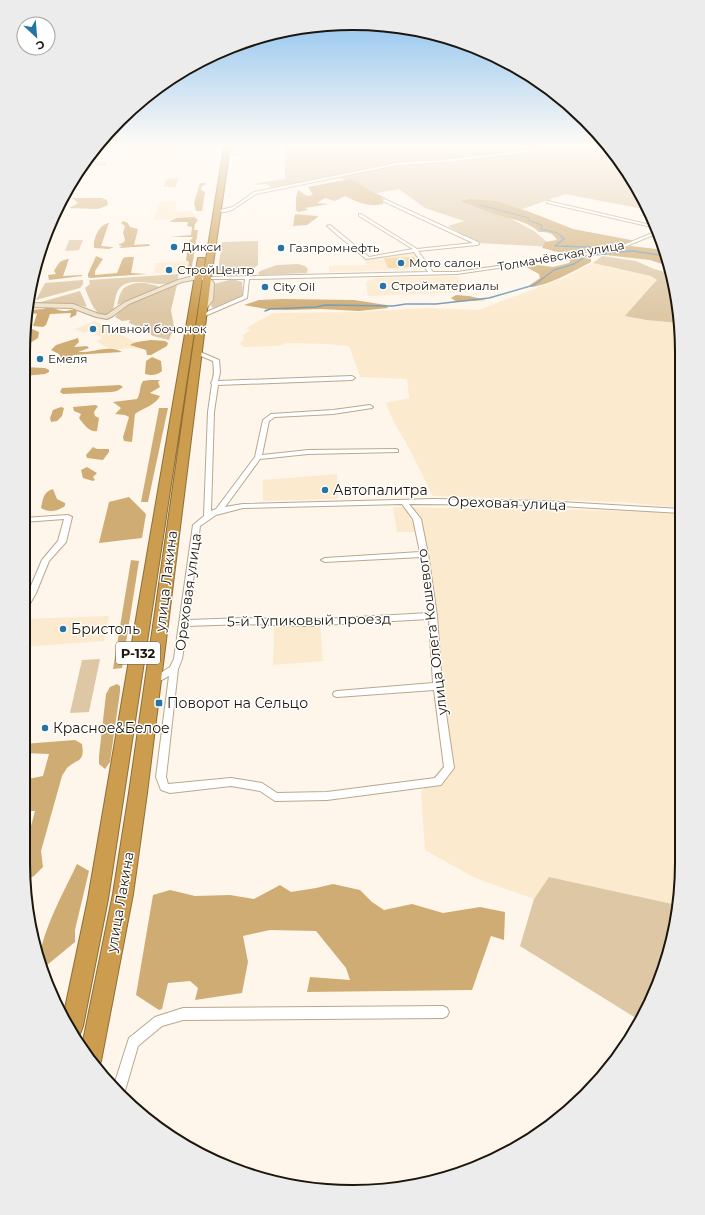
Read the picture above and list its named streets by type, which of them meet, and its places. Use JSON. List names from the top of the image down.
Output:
{
  "streets": {
    "highway": ["улица Лакина", "Р-132"],
    "street": [
      "Толмачёвская улица",
      "Ореховая улица",
      "5-й Тупиковый проезд",
      "улица Олега Кошевого"
    ]
  },
  "crossings": [
    ["Толмачёвская улица", "улица Лакина"],
    ["Ореховая улица", "улица Лакина"],
    ["Ореховая улица", "5-й Тупиковый проезд"],
    ["Ореховая улица", "улица Олега Кошевого"],
    ["5-й Тупиковый проезд", "улица Олега Кошевого"]
  ],
  "places": {
    "other": [
      "Дикси",
      "Газпромнефть",
      "Мото салон",
      "СтройЦентр",
      "Стройматериалы",
      "City Oil",
      "Пивной бочонок",
      "Емеля",
      "Автопалитра",
      "Бристоль",
      "Красное&Белое"
    ],
    "transit": ["Поворот на Сельцо"]
  },
  "north": "bottom right"
}
